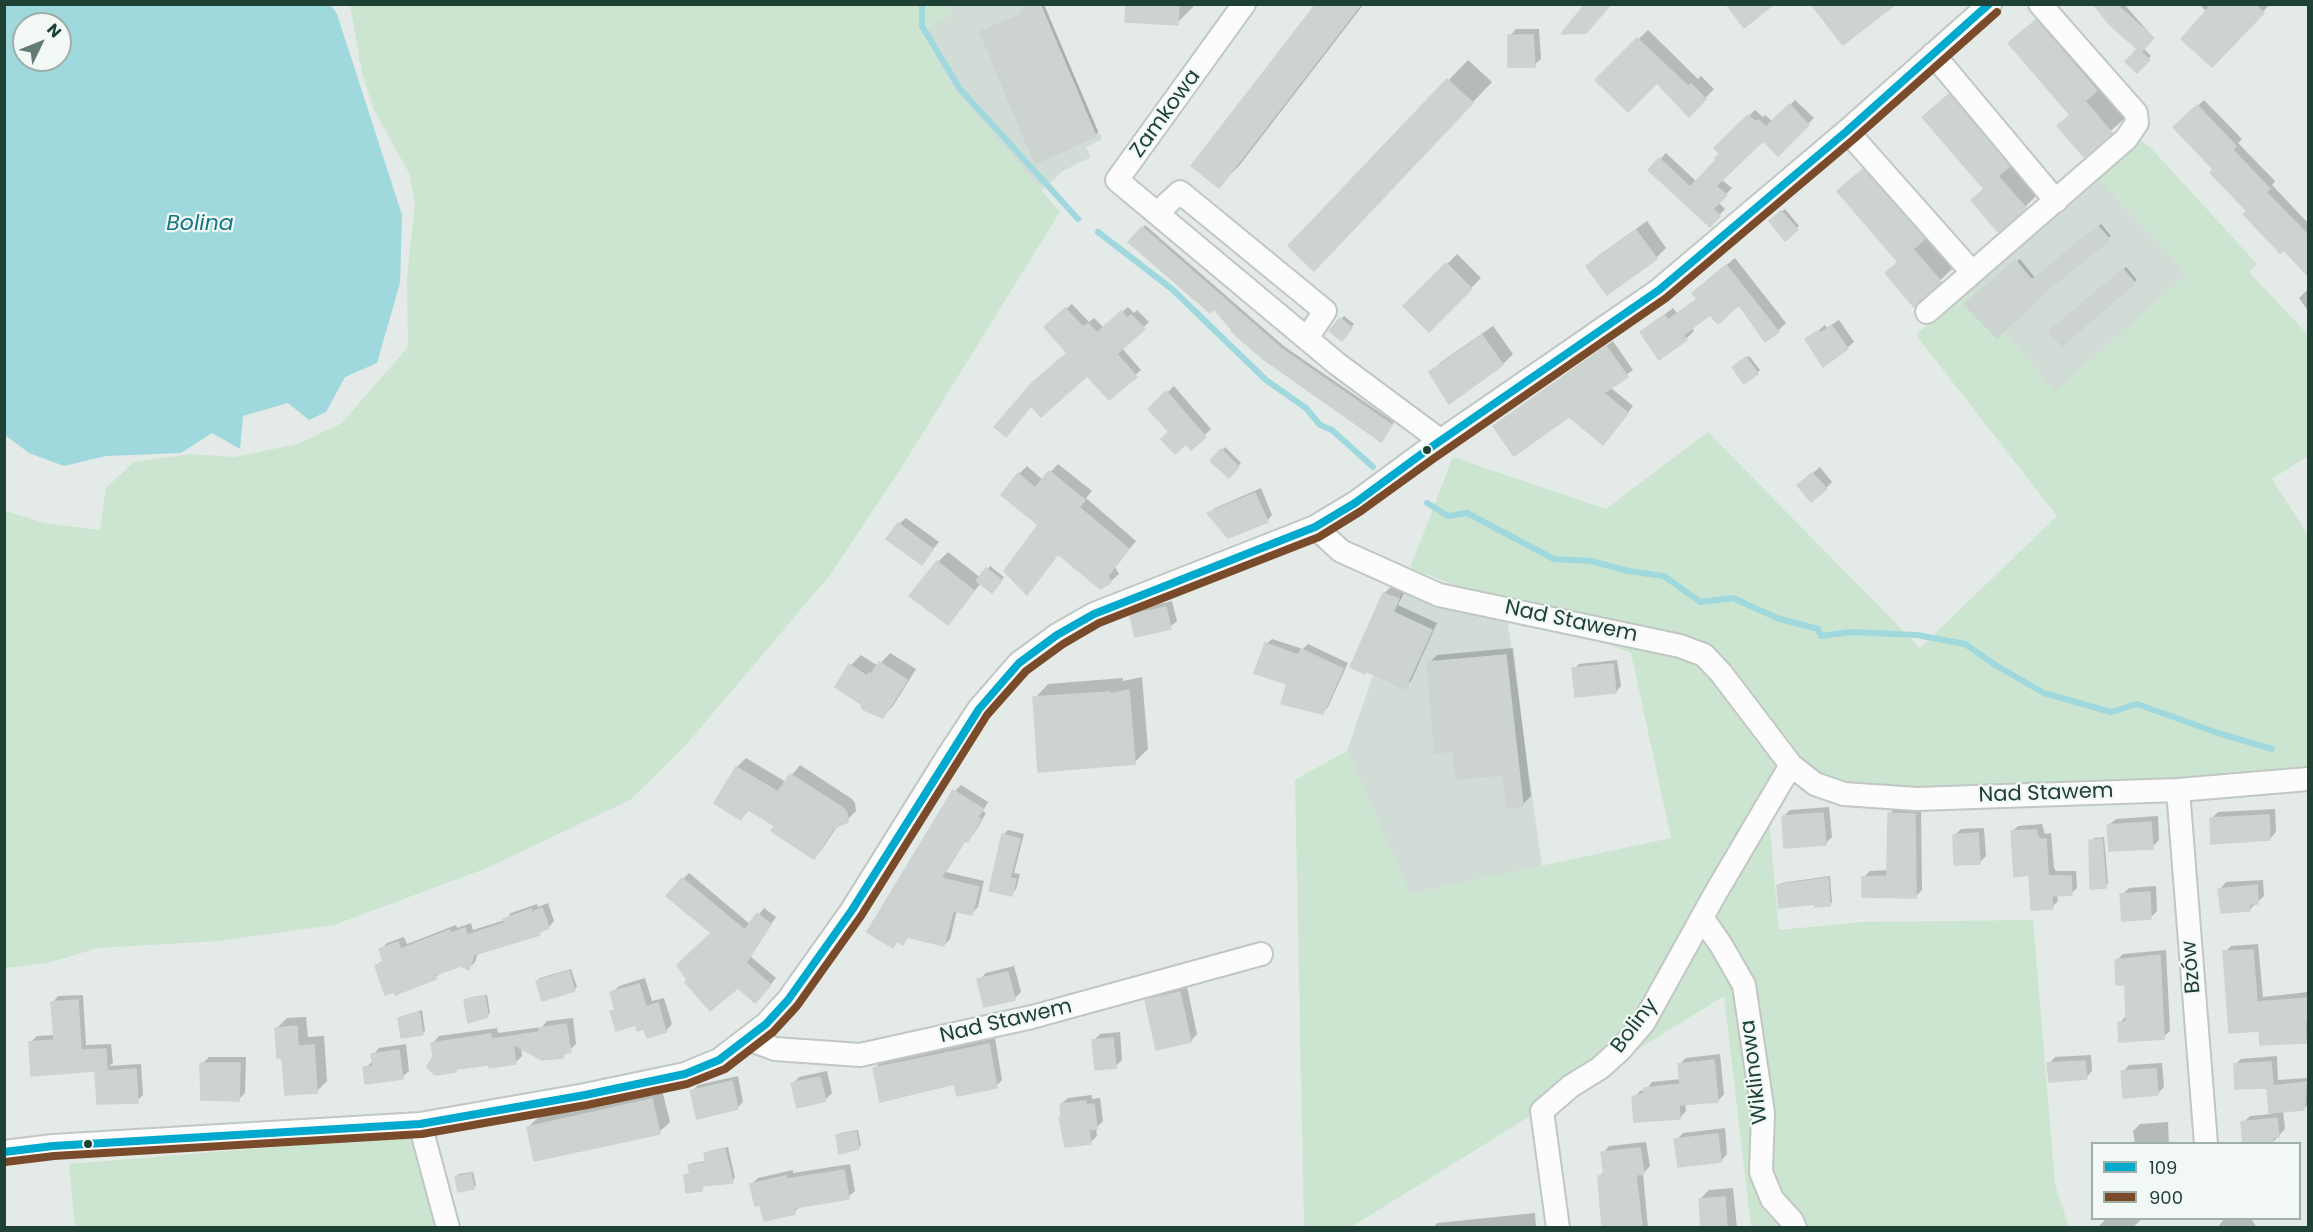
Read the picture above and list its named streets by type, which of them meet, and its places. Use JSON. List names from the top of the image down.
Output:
{
  "streets": {
    "street": [
      "Zamkowa",
      "Nad Stawem",
      "Bzów",
      "Boliny",
      "Wiklinowa"
    ]
  },
  "crossings": [
    ["Nad Stawem", "Bzów"],
    ["Boliny", "Wiklinowa"]
  ],
  "water": ["Bolina"],
  "lines": ["transit line 109", "transit line 900"],
  "legend": ["109", "900"],
  "north": "top right"
}
